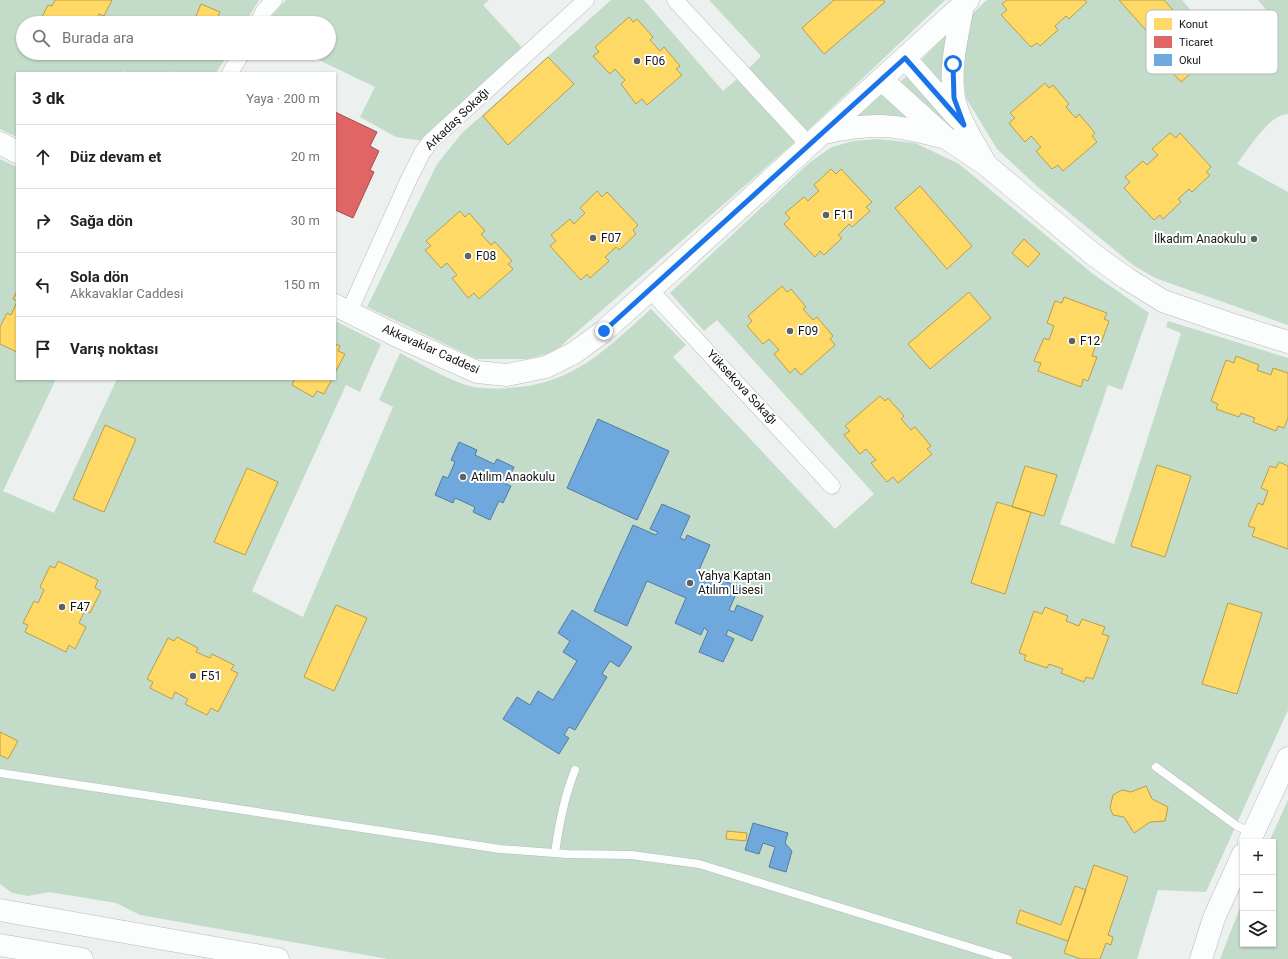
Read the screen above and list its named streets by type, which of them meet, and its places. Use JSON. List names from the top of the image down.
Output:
{
  "streets": {
    "main road": ["Akkavaklar Caddesi"],
    "street": ["Arkadaş Sokağı", "Yüksekova Sokağı"]
  },
  "crossings": [
    ["Arkadaş Sokağı", "Akkavaklar Caddesi"],
    ["Akkavaklar Caddesi", "Yüksekova Sokağı"]
  ],
  "places": [
    "F06",
    "F11",
    "F07",
    "İlkadım Anaokulu",
    "F08",
    "F09",
    "F12",
    "Atılım Anaokulu",
    "Yahya Kaptan Atılım Lisesi",
    "F47",
    "F51"
  ],
  "legend": ["Konut", "Ticaret", "Okul"],
  "page": {
    "search": "Burada ara",
    "heading": ["3 dk", "Yaya · 200 m"],
    "list": [
      ["Düz devam et", "20 m"],
      ["Sağa dön", "30 m"],
      ["Sola dön", "Akkavaklar Caddesi", "150 m"],
      "Varış noktası"
    ],
    "map_buttons": ["+", "−"]
  }
}
